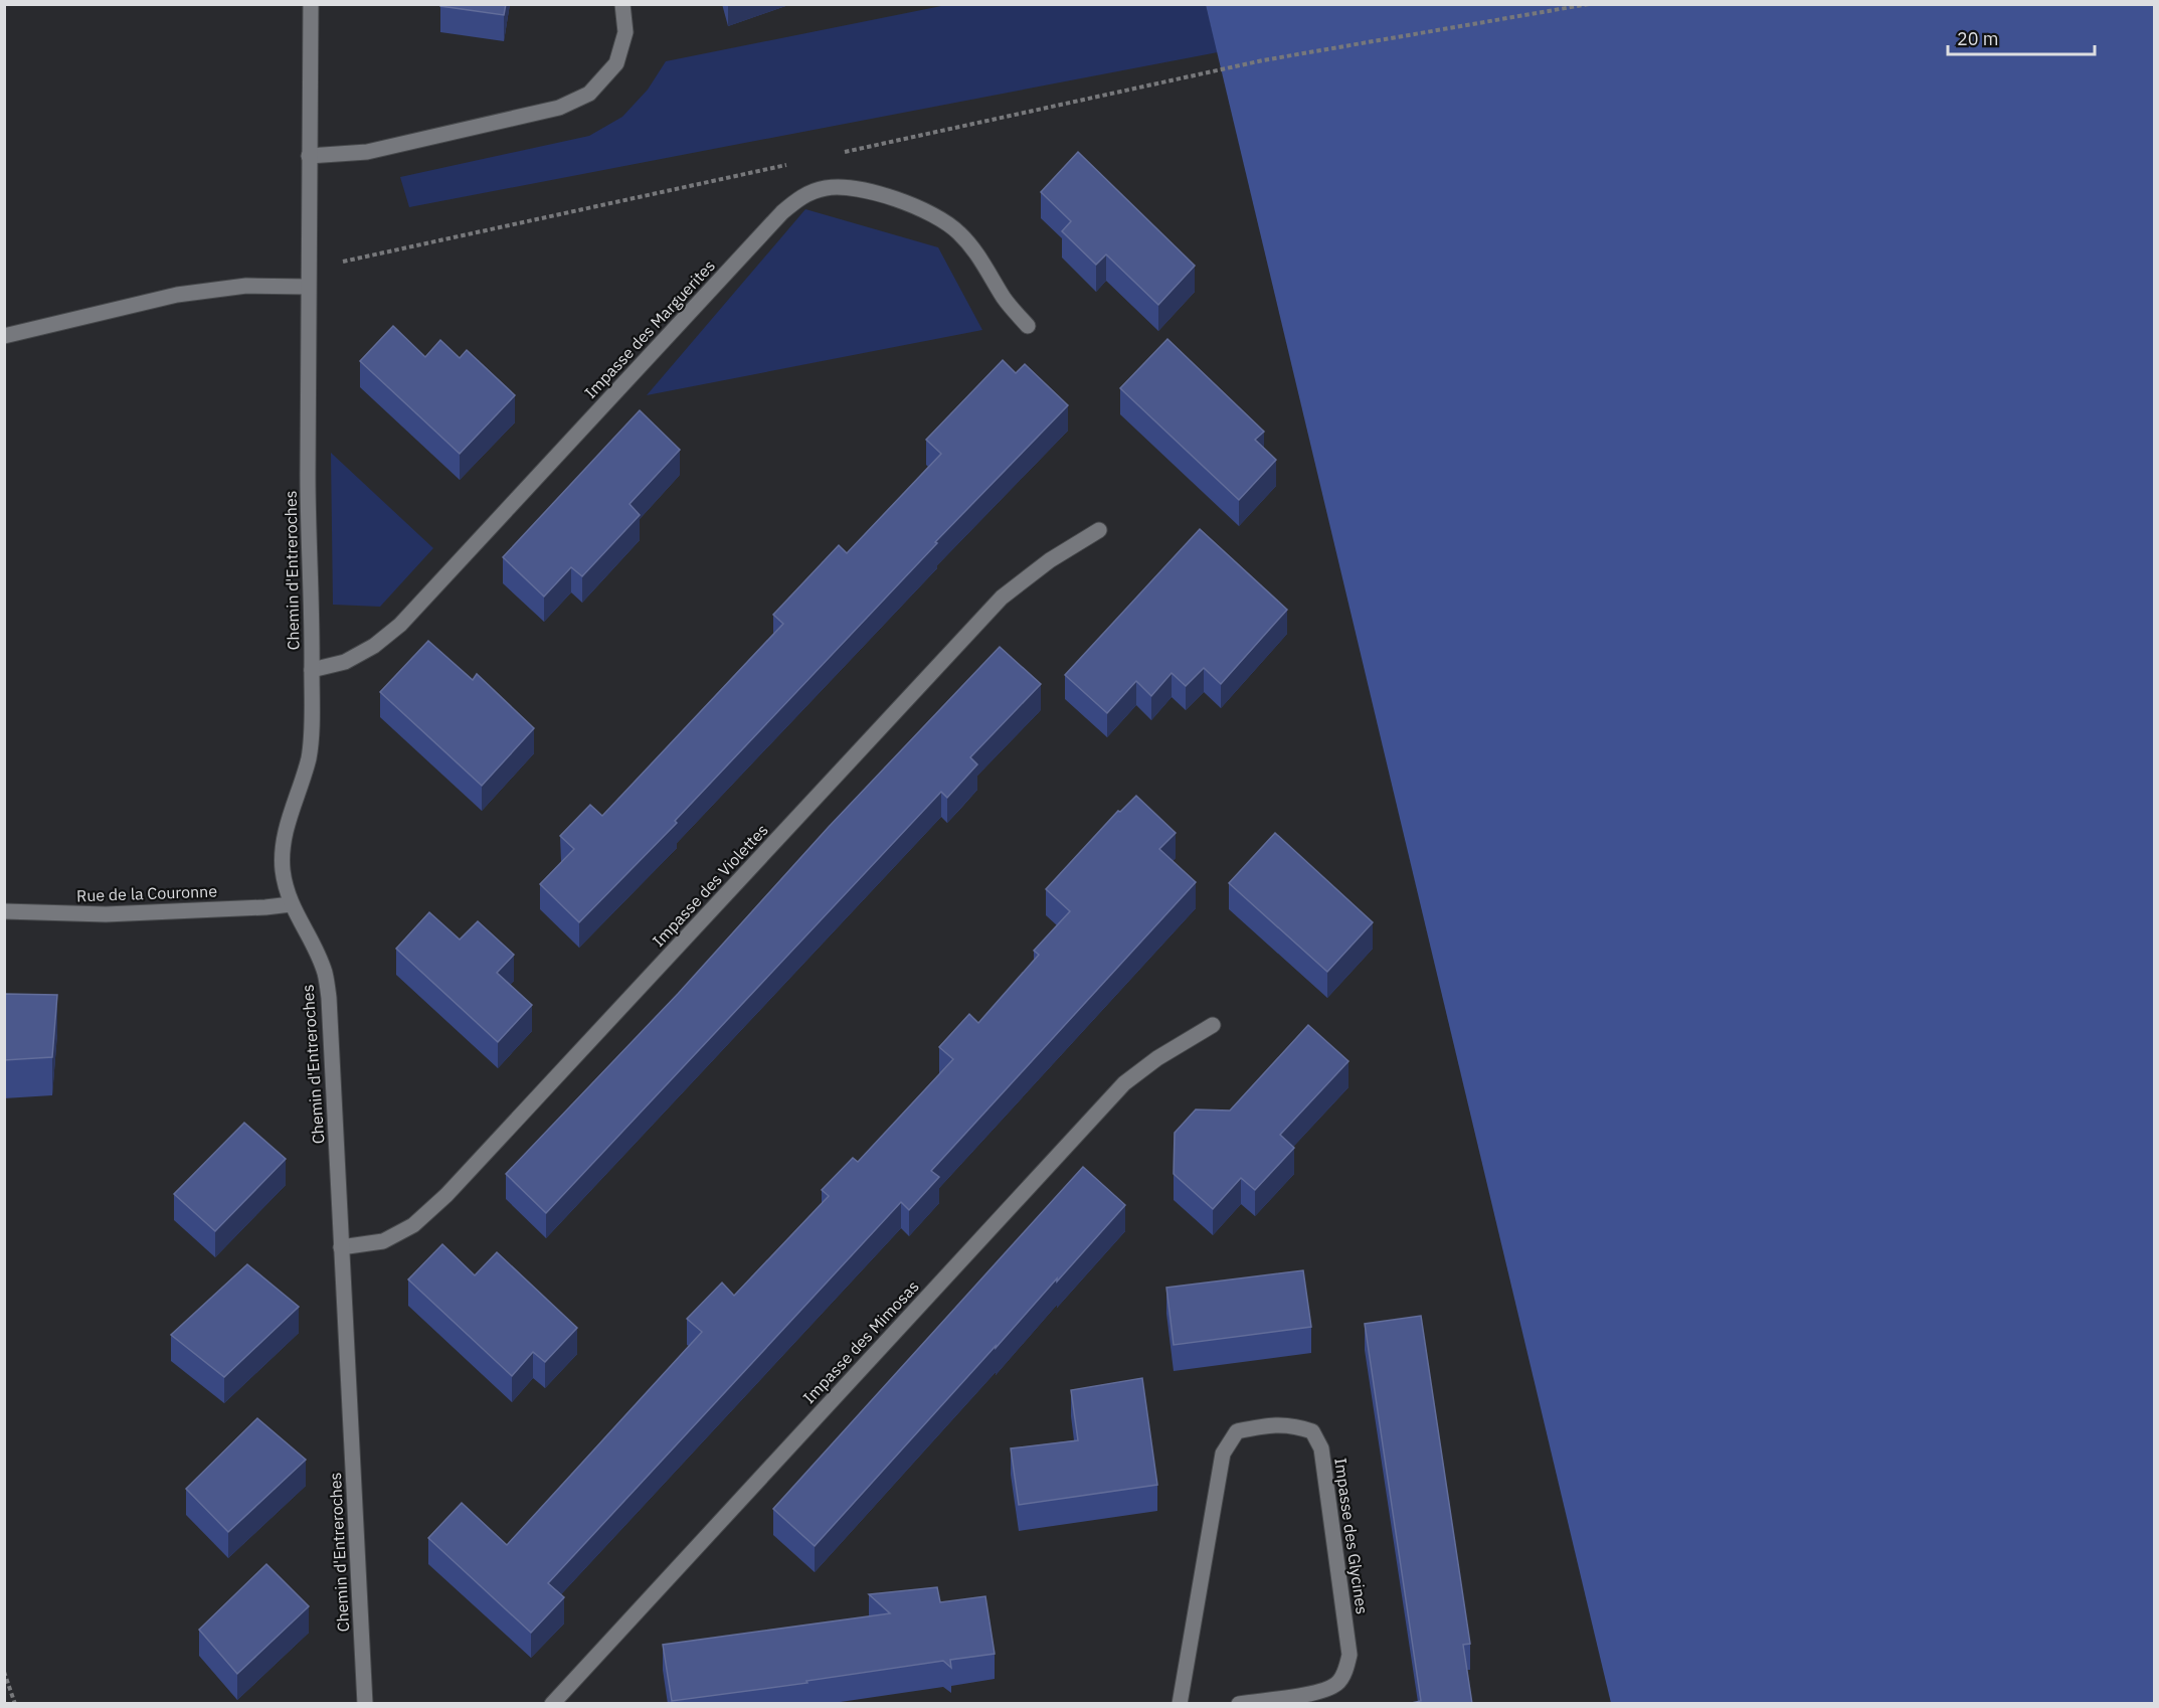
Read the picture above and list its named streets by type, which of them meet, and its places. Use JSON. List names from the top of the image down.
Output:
{
  "streets": {
    "street": [
      "Impasse des Marguerites",
      "Chemin d'Entreroches",
      "Impasse des Violettes",
      "Rue de la Couronne",
      "Impasse des Mimosas",
      "Impasse des Glycines"
    ]
  },
  "crossings": [
    ["Impasse des Marguerites", "Chemin d'Entreroches"],
    ["Chemin d'Entreroches", "Impasse des Violettes"],
    ["Chemin d'Entreroches", "Rue de la Couronne"]
  ],
  "scale_bar": "20 m"
}
